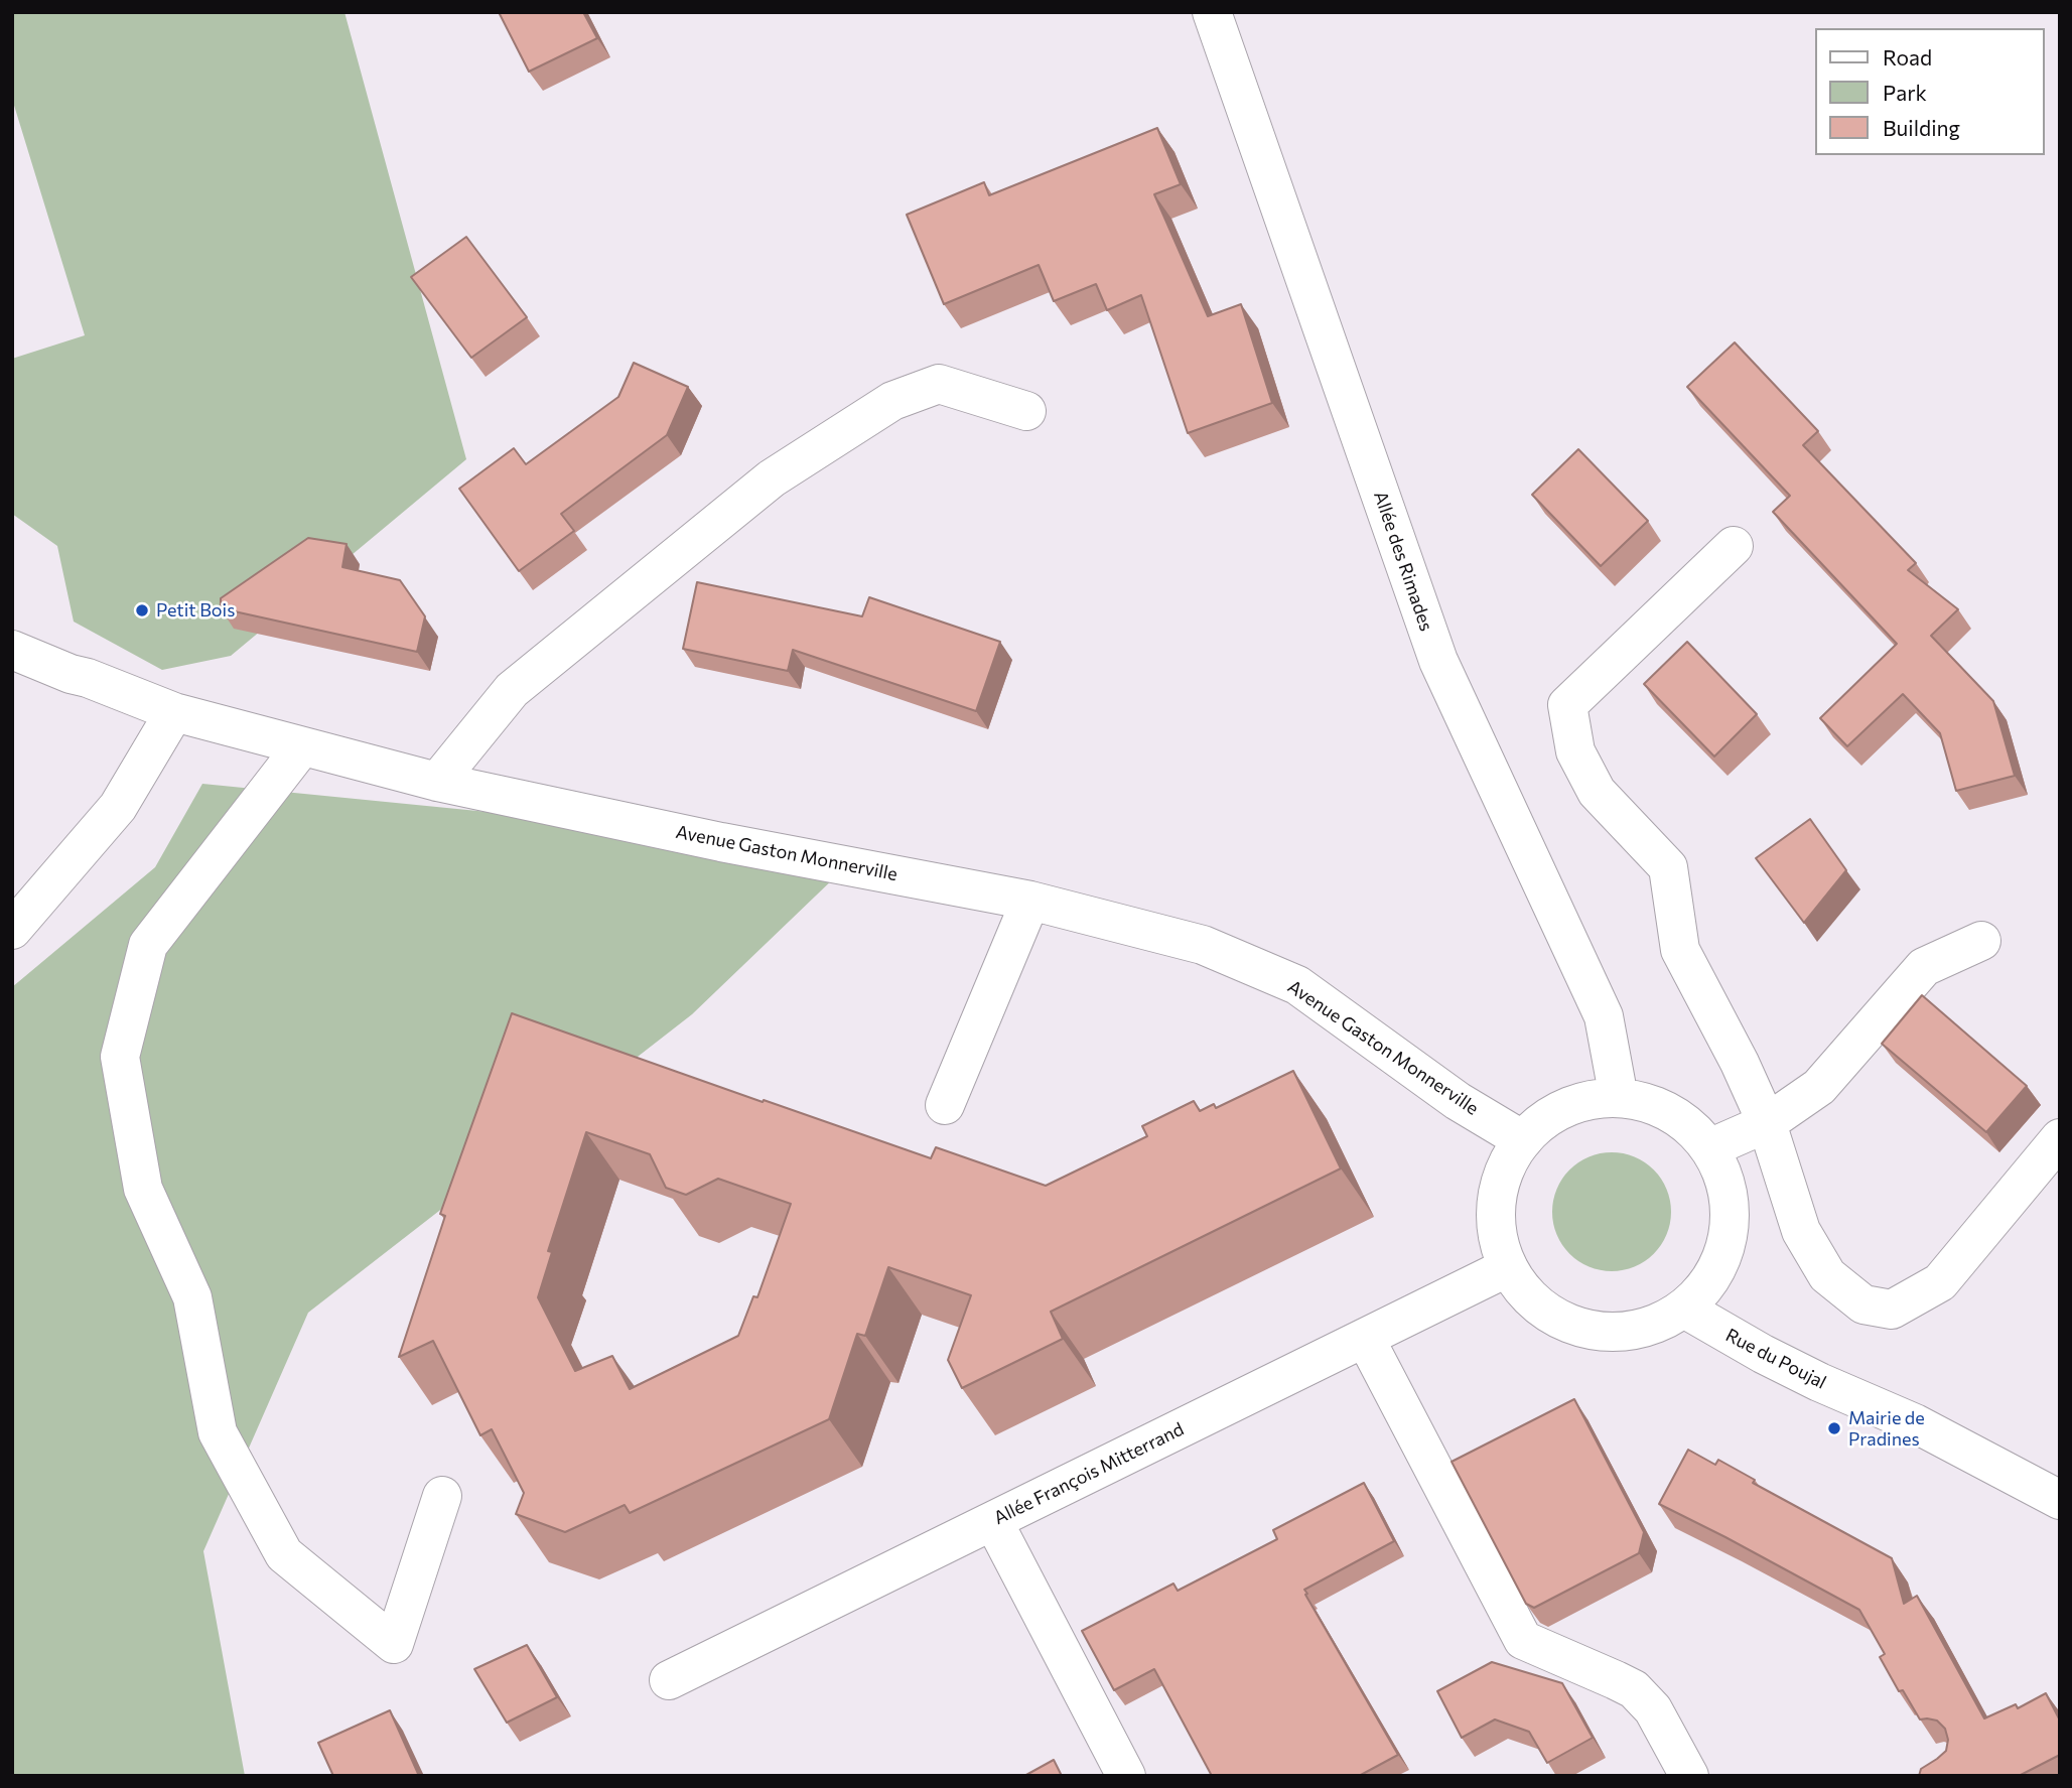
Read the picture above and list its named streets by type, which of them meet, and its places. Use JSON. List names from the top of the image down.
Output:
{
  "streets": {
    "street": [
      "Allée des Rimades",
      "Avenue Gaston Monnerville",
      "Rue du Poujal",
      "Allée François Mitterrand"
    ]
  },
  "crossings": [
    ["Allée des Rimades", "Avenue Gaston Monnerville"],
    ["Allée des Rimades", "Rue du Poujal"],
    ["Allée des Rimades", "Allée François Mitterrand"],
    ["Avenue Gaston Monnerville", "Rue du Poujal"],
    ["Avenue Gaston Monnerville", "Allée François Mitterrand"],
    ["Rue du Poujal", "Allée François Mitterrand"]
  ],
  "places": ["Petit Bois", "Mairie de Pradines"],
  "legend": ["Road", "Park", "Building"]
}
